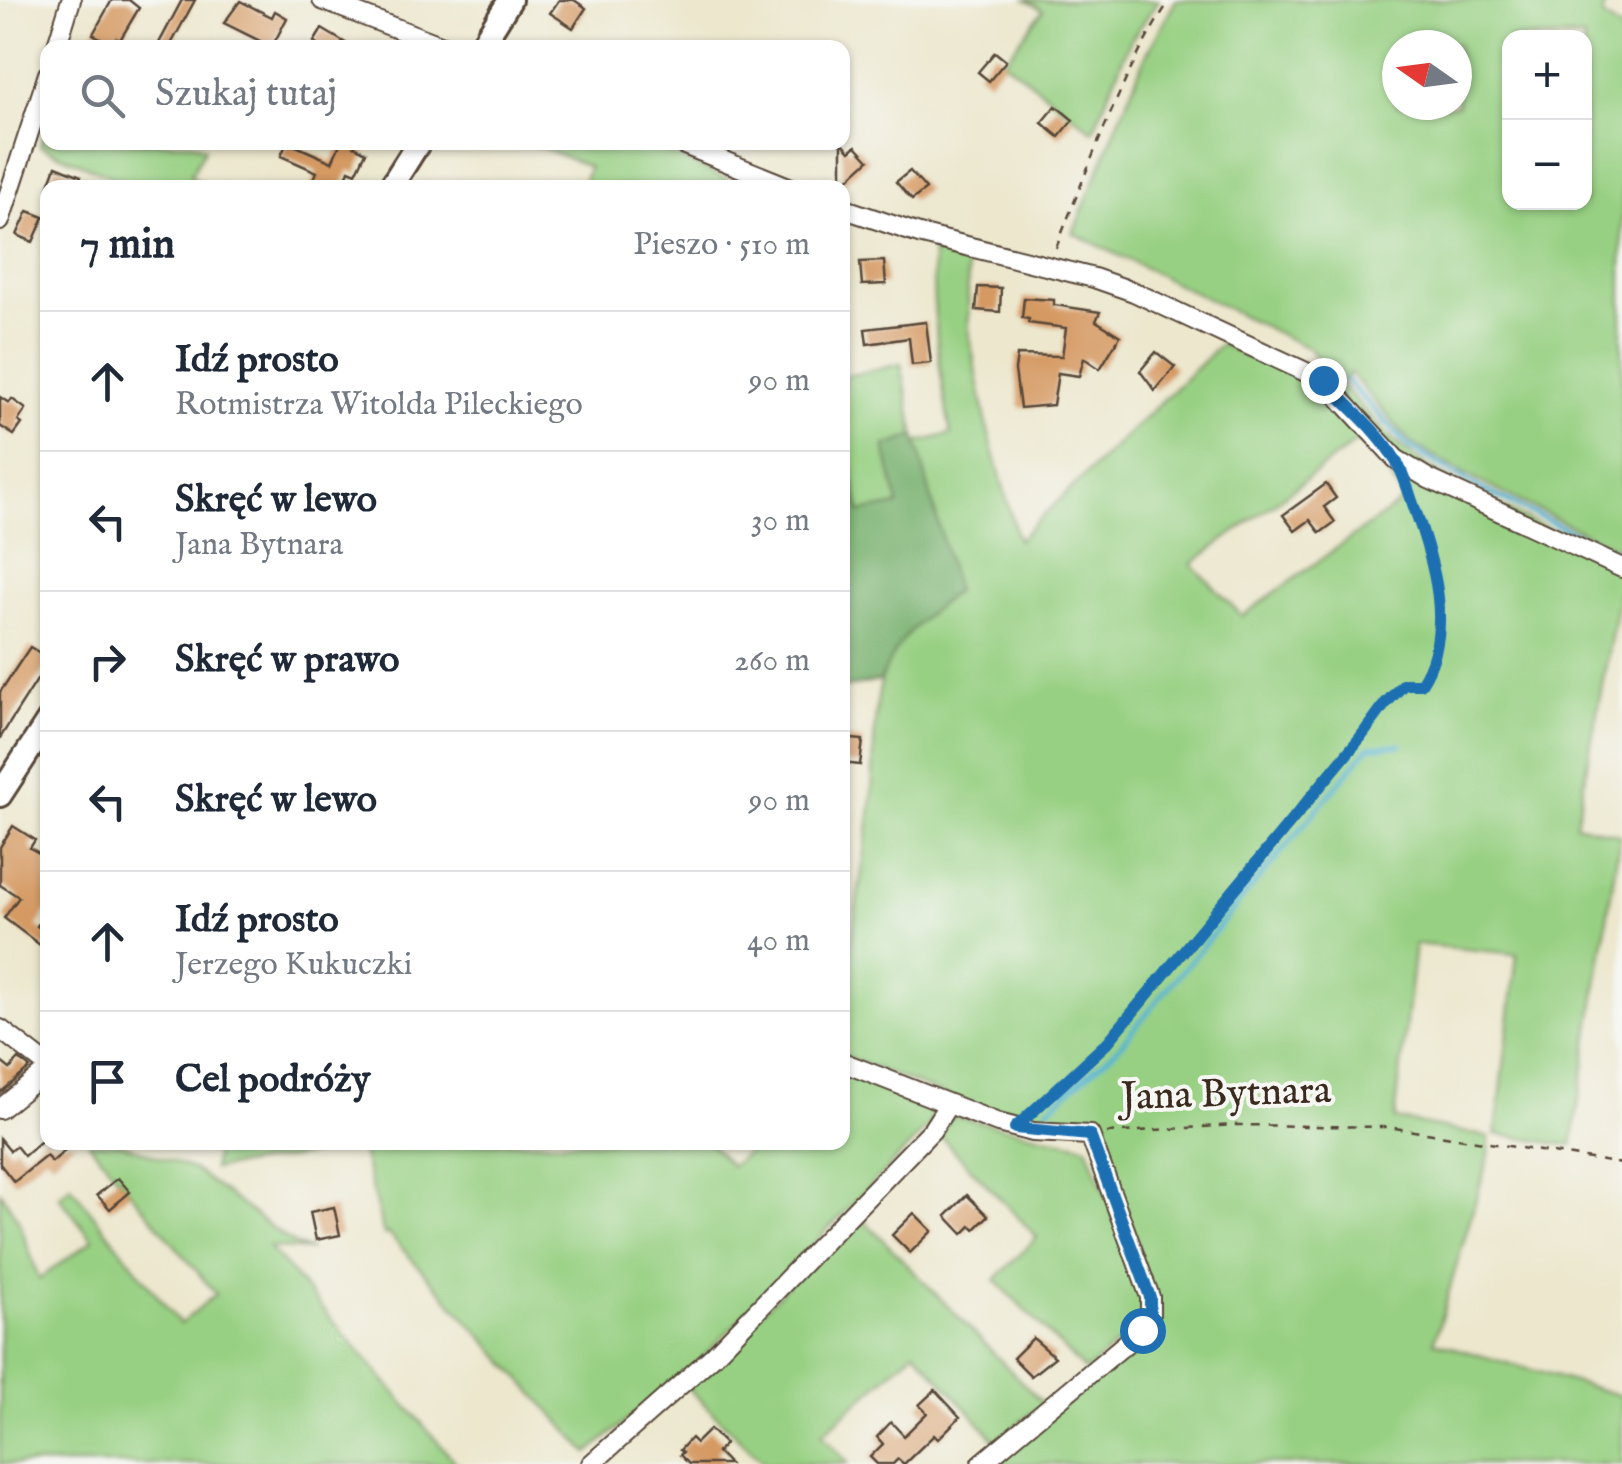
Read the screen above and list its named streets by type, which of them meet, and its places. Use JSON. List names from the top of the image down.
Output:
{
  "streets": {
    "street": ["Jana Bytnara"]
  },
  "north": "left",
  "page": {
    "map_buttons": ["+", "−"],
    "search": "Szukaj tutaj",
    "heading": ["7 min", "Pieszo · 510 m"],
    "list": [
      ["Idź prosto", "Rotmistrza Witolda Pileckiego", "90 m"],
      ["Skręć w lewo", "Jana Bytnara", "30 m"],
      ["Skręć w prawo", "260 m"],
      ["Skręć w lewo", "90 m"],
      ["Idź prosto", "Jerzego Kukuczki", "40 m"],
      "Cel podróży"
    ]
  }
}
